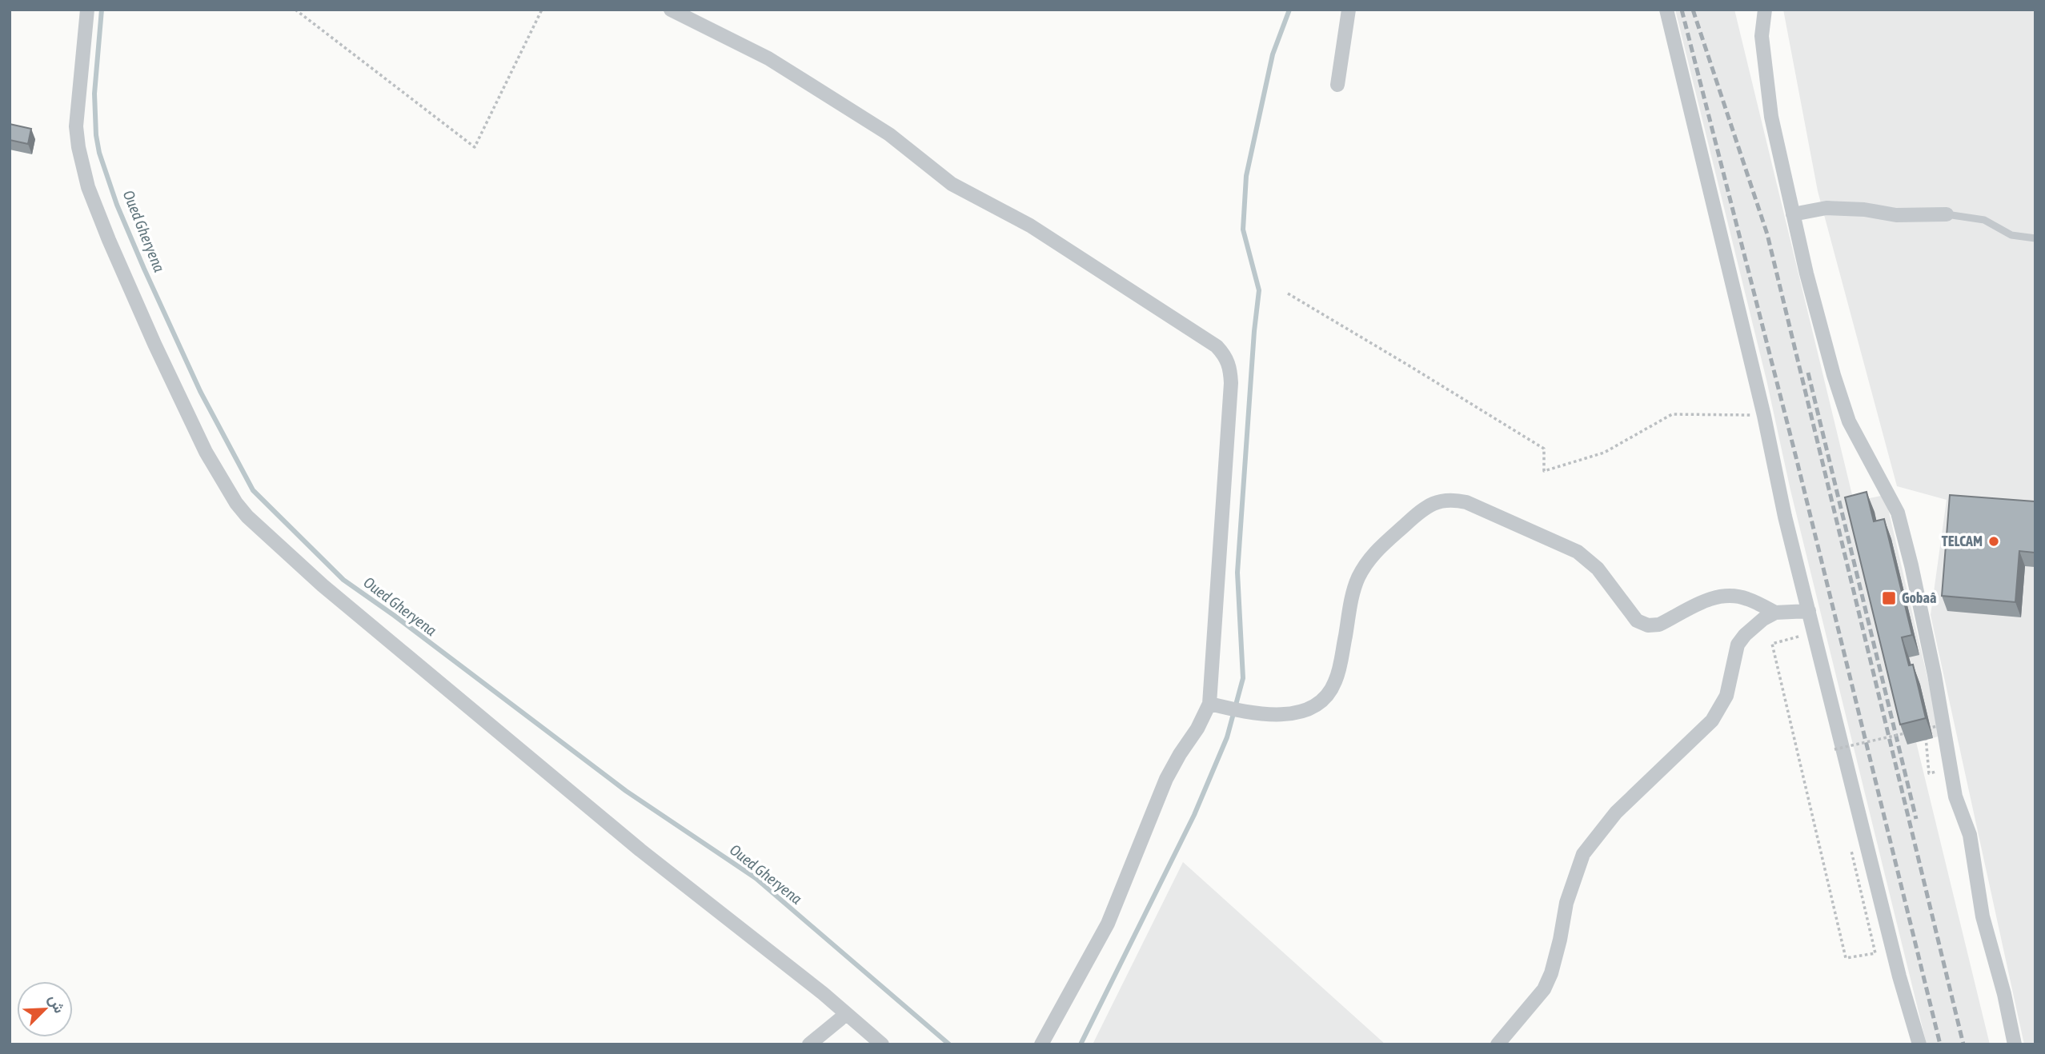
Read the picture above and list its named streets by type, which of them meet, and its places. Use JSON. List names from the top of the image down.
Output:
{
  "water": ["Oued Gheryena"],
  "places": {
    "other": ["TELCAM"],
    "transit": ["Gobaâ"]
  },
  "north": "top right"
}
